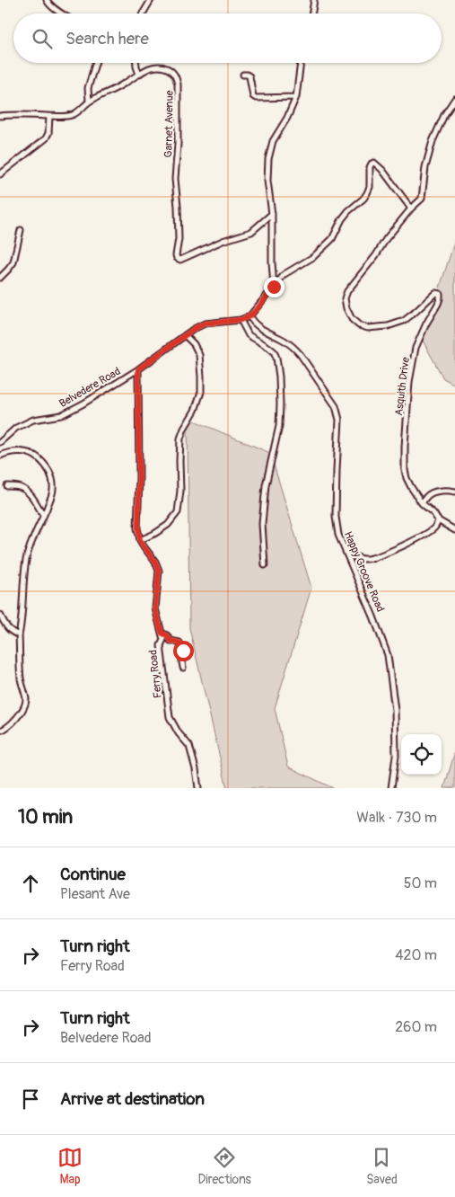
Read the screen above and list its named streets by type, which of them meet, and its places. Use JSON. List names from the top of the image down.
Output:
{
  "streets": {
    "street": [
      "Garnet Avenue",
      "Asquith Drive",
      "Belvedere Road",
      "Happy Groove Road",
      "Ferry Road"
    ]
  },
  "crossings": [
    ["Asquith Drive", "Belvedere Road"],
    ["Belvedere Road", "Happy Groove Road"]
  ],
  "page": {
    "search": "Search here",
    "heading": ["10 min", "Walk · 730 m"],
    "list": [
      ["Continue", "Plesant Ave", "50 m"],
      ["Turn right", "Ferry Road", "420 m"],
      ["Turn right", "Belvedere Road", "260 m"],
      "Arrive at destination"
    ],
    "nav": ["Map", "Directions", "Saved"]
  }
}
